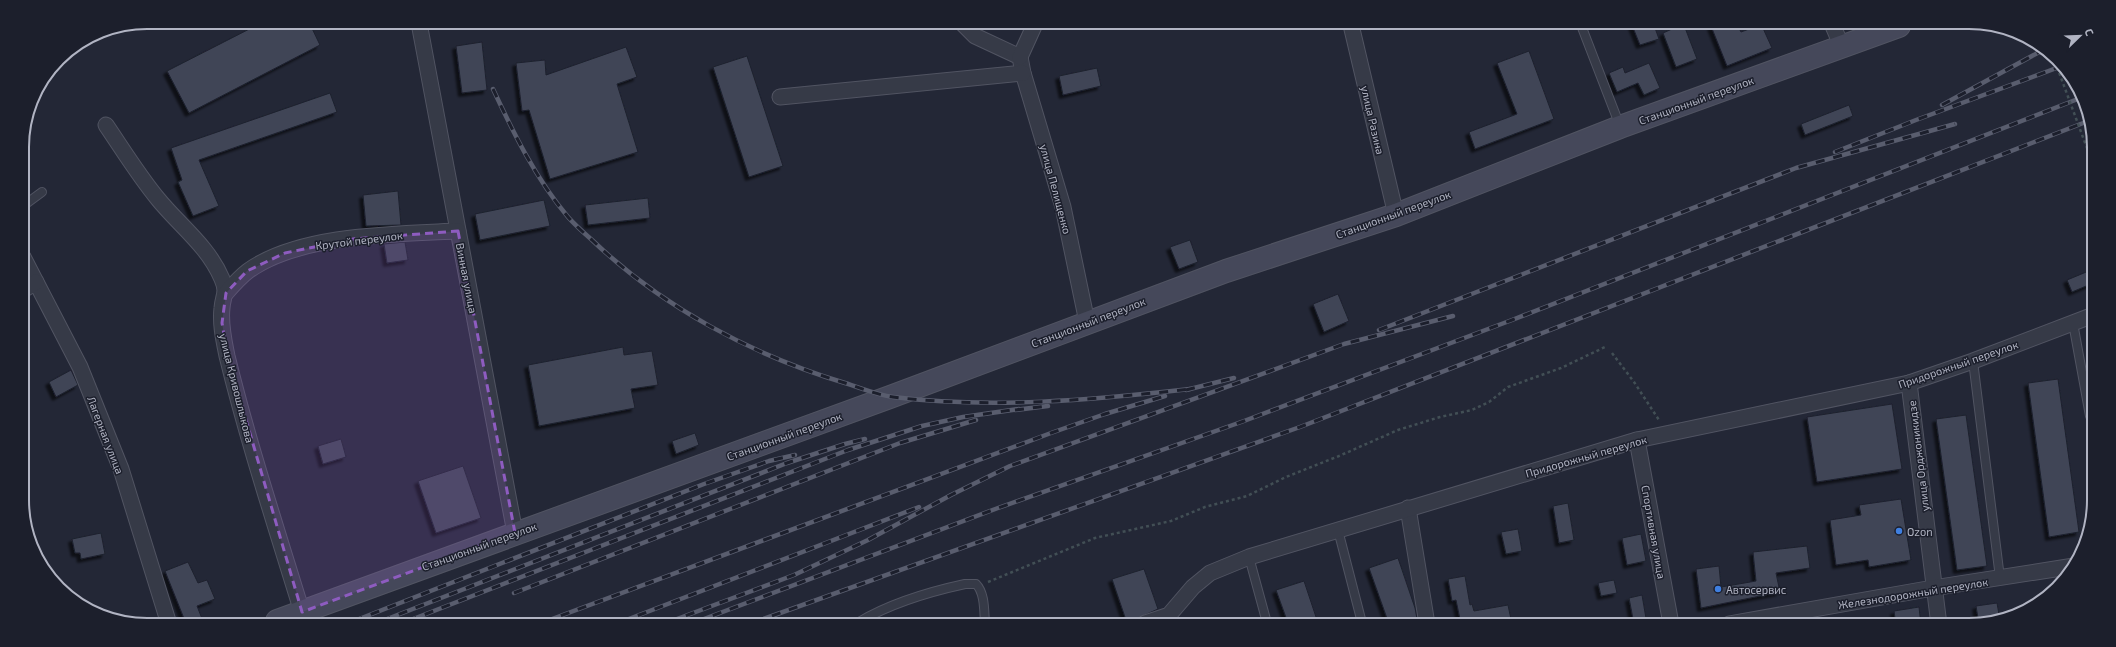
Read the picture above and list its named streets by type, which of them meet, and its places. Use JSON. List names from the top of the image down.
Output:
{
  "streets": {
    "main road": ["Станционный переулок"],
    "street": [
      "улица Разина",
      "улица Пелищенко",
      "Крутой переулок",
      "Винная улица",
      "Придорожный переулок",
      "улица Кривошлыкова",
      "Лагерная улица",
      "улица Орджоникидзе",
      "Спортивная улица",
      "Железнодорожный переулок"
    ]
  },
  "crossings": [
    ["Станционный переулок", "улица Разина"],
    ["Станционный переулок", "улица Пелищенко"],
    ["Станционный переулок", "Винная улица"],
    ["Станционный переулок", "улица Кривошлыкова"],
    ["Крутой переулок", "Винная улица"],
    ["Крутой переулок", "улица Кривошлыкова"],
    ["Придорожный переулок", "улица Орджоникидзе"],
    ["Придорожный переулок", "Спортивная улица"],
    ["улица Орджоникидзе", "Железнодорожный переулок"]
  ],
  "places": ["Ozon", "Автосервис"],
  "north": "top right"
}
